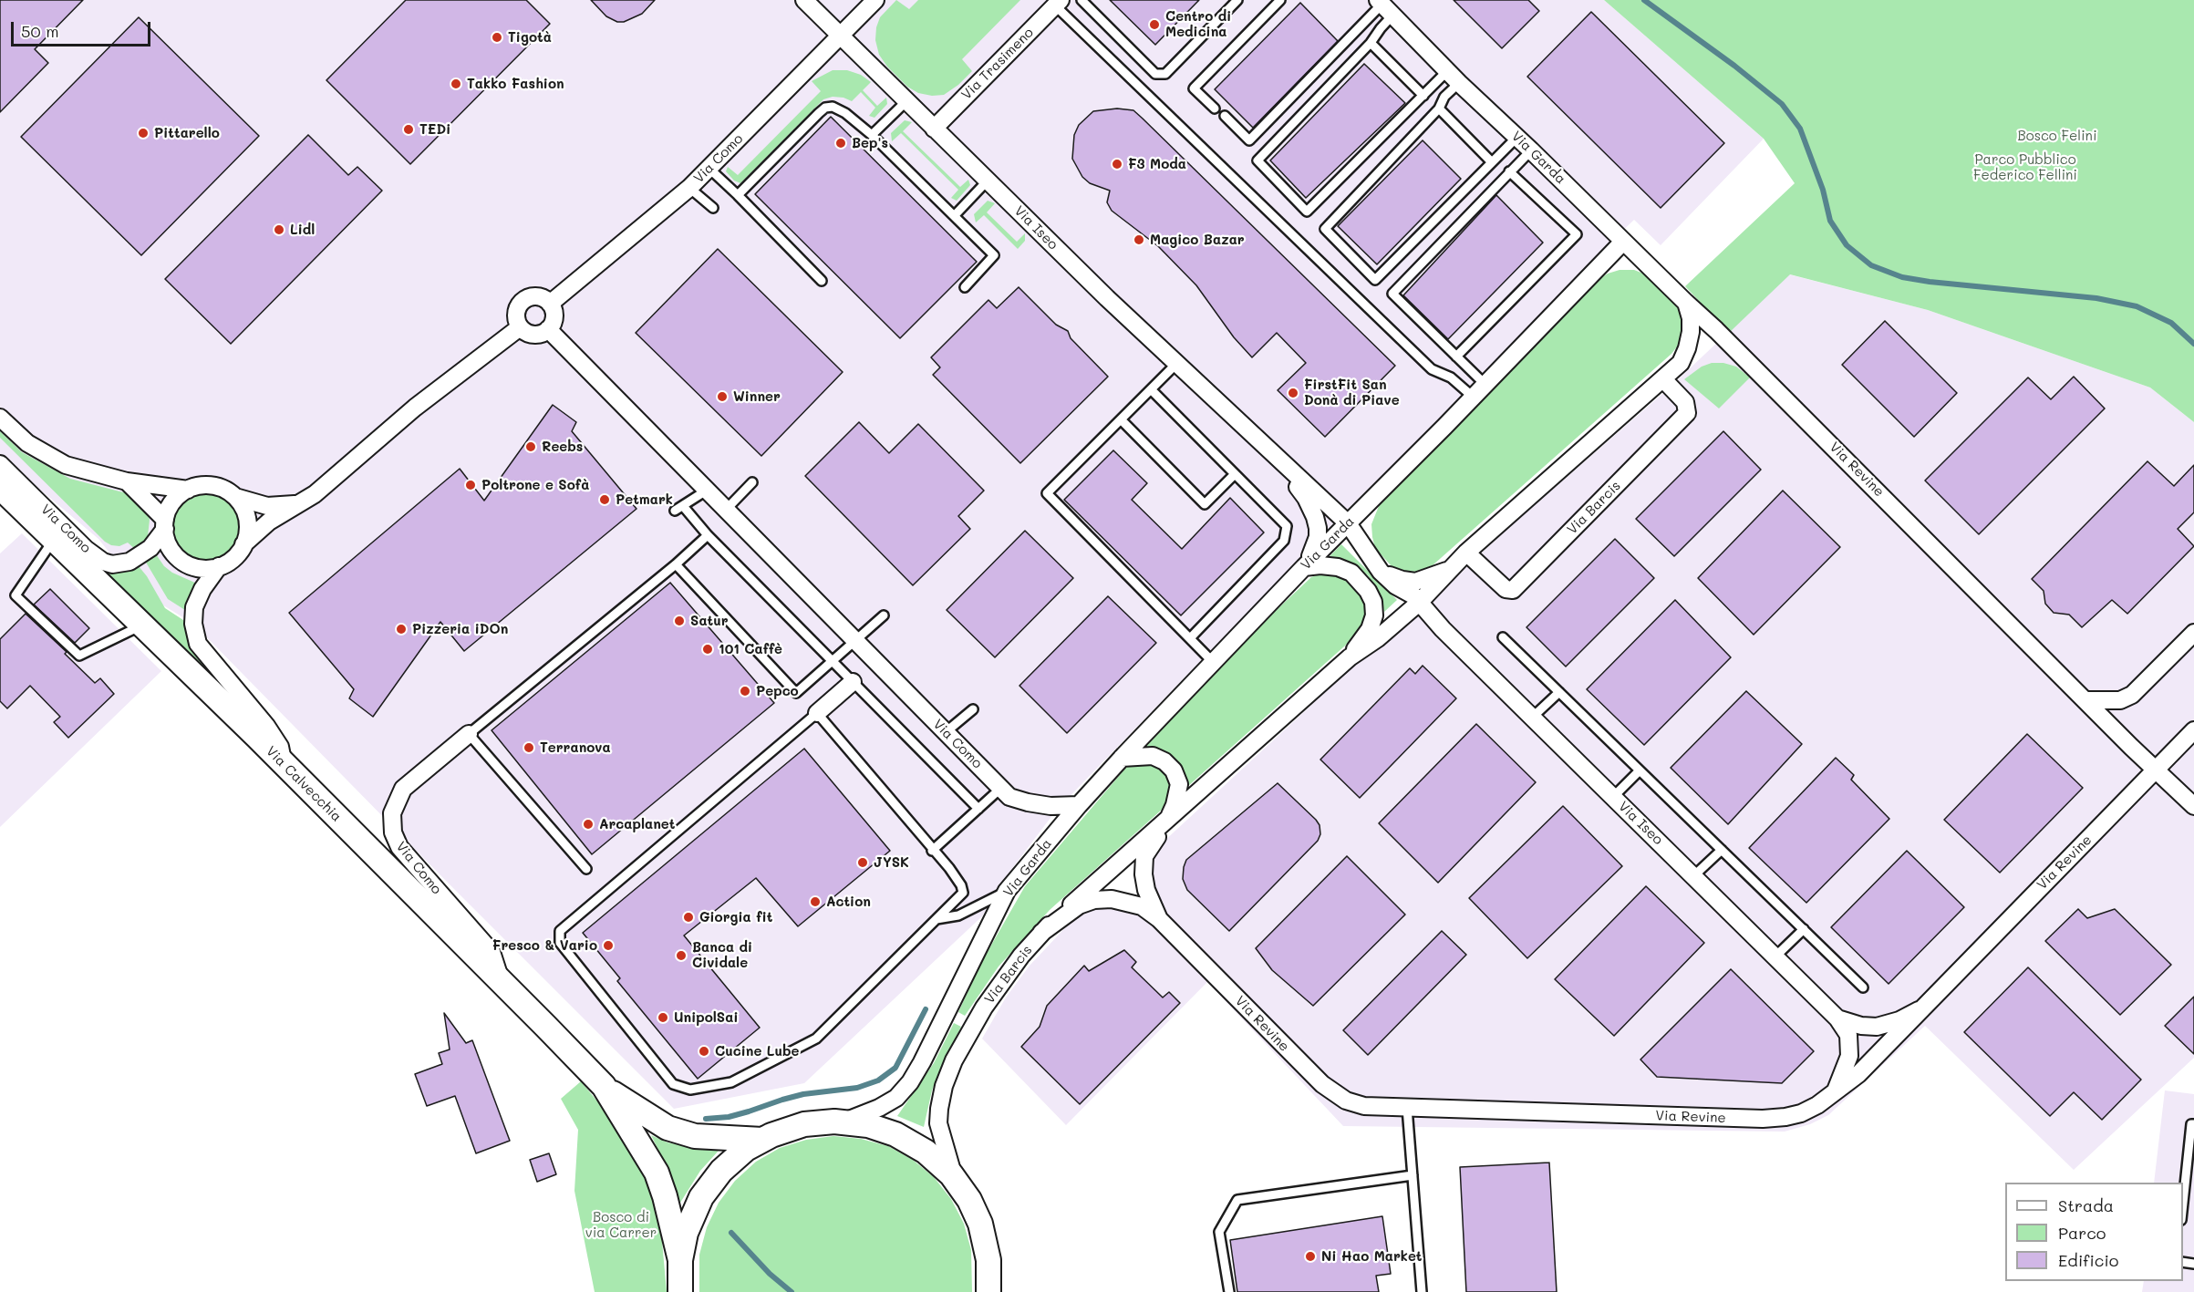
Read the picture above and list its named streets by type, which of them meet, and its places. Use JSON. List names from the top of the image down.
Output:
{
  "streets": {
    "main road": ["Via Calvecchia"],
    "street": [
      "Via Trasimeno",
      "Via Garda",
      "Via Como",
      "Via Iseo",
      "Via Revine",
      "Via Barcis"
    ]
  },
  "crossings": [
    ["Via Trasimeno", "Via Iseo"],
    ["Via Garda", "Via Iseo"],
    ["Via Garda", "Via Revine"],
    ["Via Garda", "Via Barcis"],
    ["Via Como", "Via Iseo"],
    ["Via Como", "Via Calvecchia"],
    ["Via Iseo", "Via Revine"],
    ["Via Iseo", "Via Barcis"],
    ["Via Revine", "Via Barcis"]
  ],
  "parks": ["Bosco Felini", "Parco Pubblico Federico Fellini", "Bosco di via Carrer"],
  "places": [
    "Centro di Medicina",
    "Tigotà",
    "Takko Fashion",
    "TEDi",
    "Pittarello",
    "Bep's",
    "F3 Moda",
    "Lidl",
    "Magico Bazar",
    "FirstFit San Donà di Piave",
    "Winner",
    "Reebs",
    "Poltrone e Sofà",
    "Petmark",
    "Satur",
    "Pizzeria iDOn",
    "101 Caffè",
    "Pepco",
    "Terranova",
    "Arcaplanet",
    "JYSK",
    "Action",
    "Giorgia fit",
    "Fresco & Vario",
    "Banca di Cividale",
    "UnipolSai",
    "Cucine Lube",
    "Ni Hao Market"
  ],
  "legend": ["Strada", "Parco", "Edificio"],
  "scale_bar": "50 m"
}
